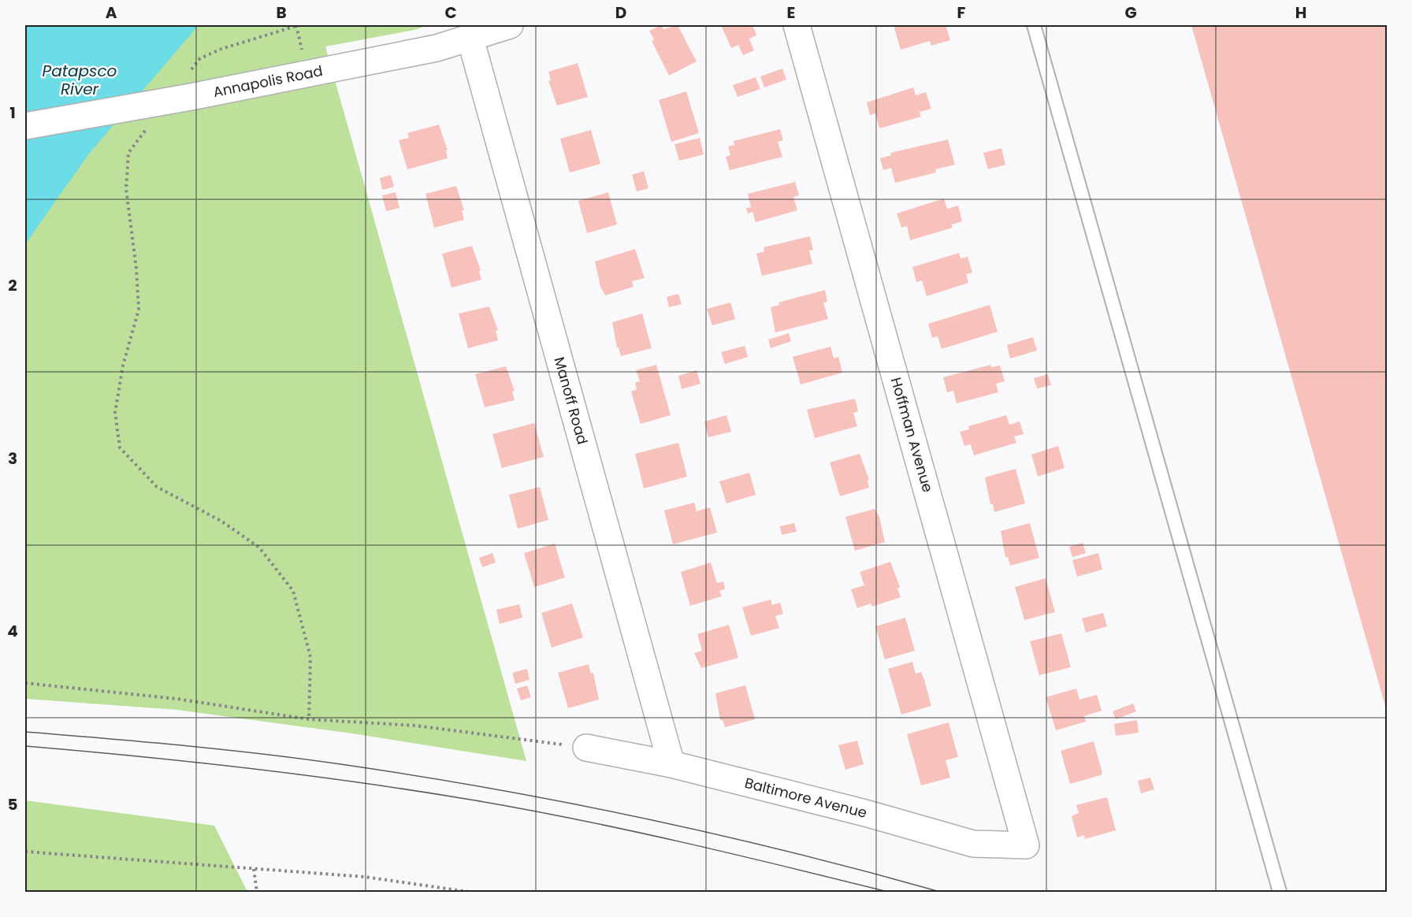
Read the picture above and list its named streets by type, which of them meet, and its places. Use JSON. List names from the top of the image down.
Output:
{
  "streets": {
    "street": [
      "Annapolis Road",
      "Manoff Road",
      "Hoffman Avenue",
      "Baltimore Avenue"
    ]
  },
  "crossings": [
    ["Annapolis Road", "Manoff Road"],
    ["Manoff Road", "Baltimore Avenue"],
    ["Hoffman Avenue", "Baltimore Avenue"]
  ],
  "water": ["Patapsco River"],
  "grid": {
    "columns": [
      "A",
      "B",
      "C",
      "D",
      "E",
      "F",
      "G",
      "H"
    ],
    "rows": [
      "1",
      "2",
      "3",
      "4",
      "5"
    ]
  }
}
